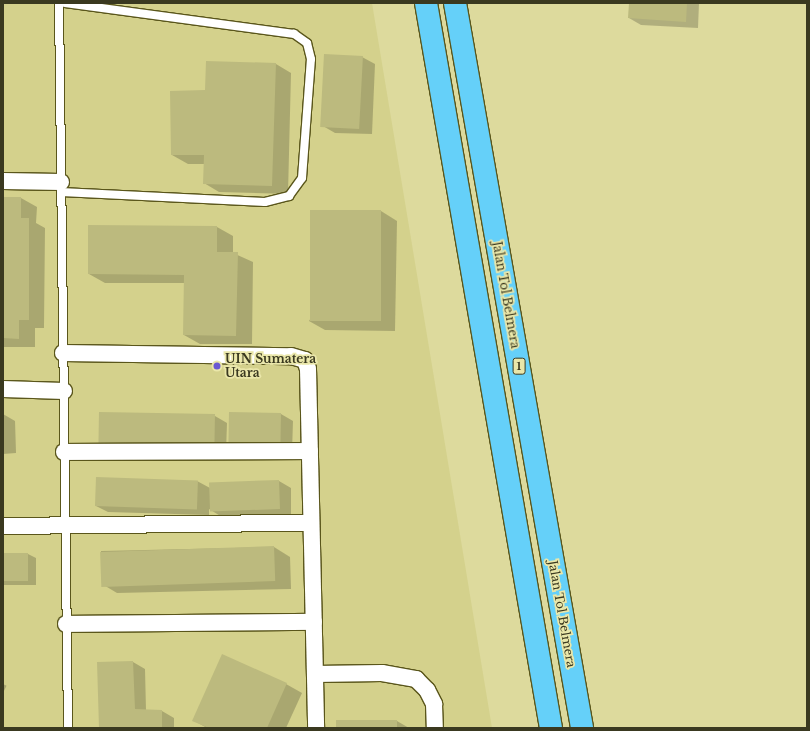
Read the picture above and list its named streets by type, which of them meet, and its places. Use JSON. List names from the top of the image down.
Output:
{
  "streets": {
    "highway": ["Jalan Tol Belmera", "1"]
  },
  "places": ["UIN Sumatera Utara"]
}
